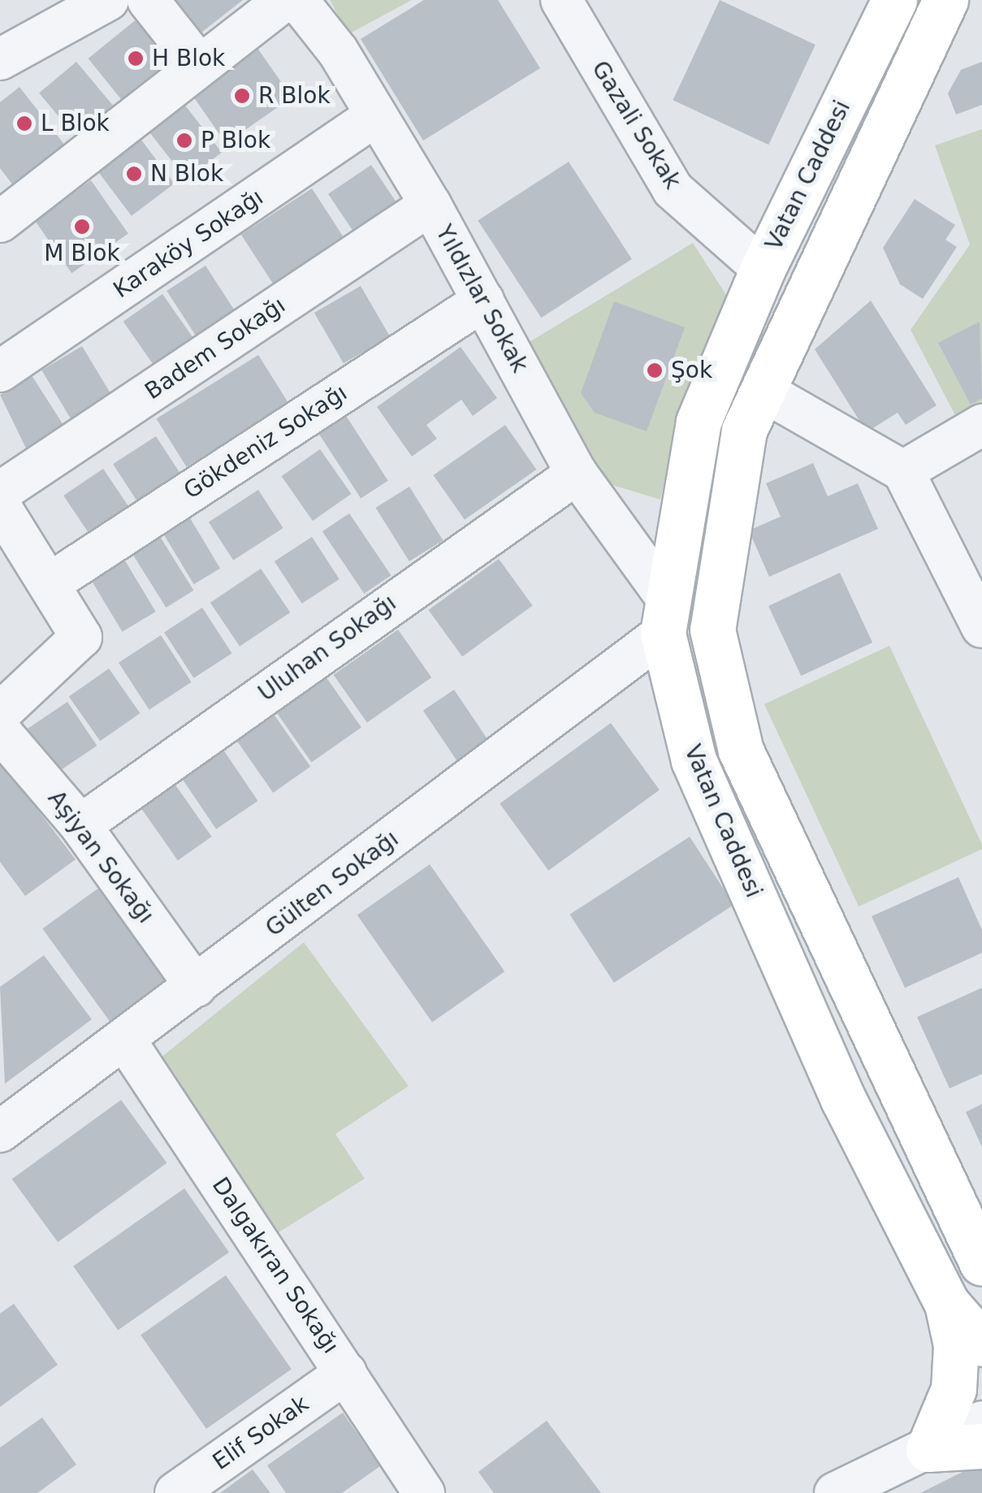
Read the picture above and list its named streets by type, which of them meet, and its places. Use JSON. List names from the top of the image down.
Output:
{
  "streets": {
    "main road": ["Vatan Caddesi"],
    "street": [
      "Gazali Sokak",
      "Karaköy Sokağı",
      "Yıldızlar Sokak",
      "Badem Sokağı",
      "Gökdeniz Sokağı",
      "Uluhan Sokağı",
      "Aşiyan Sokağı",
      "Gülten Sokağı",
      "Dalgakıran Sokağı",
      "Elif Sokak"
    ]
  },
  "crossings": [
    ["Gazali Sokak", "Vatan Caddesi"],
    ["Vatan Caddesi", "Yıldızlar Sokak"],
    ["Vatan Caddesi", "Gülten Sokağı"],
    ["Karaköy Sokağı", "Yıldızlar Sokak"],
    ["Yıldızlar Sokak", "Badem Sokağı"],
    ["Yıldızlar Sokak", "Gökdeniz Sokağı"],
    ["Yıldızlar Sokak", "Uluhan Sokağı"],
    ["Yıldızlar Sokak", "Gülten Sokağı"],
    ["Uluhan Sokağı", "Aşiyan Sokağı"],
    ["Aşiyan Sokağı", "Gülten Sokağı"],
    ["Gülten Sokağı", "Dalgakıran Sokağı"],
    ["Dalgakıran Sokağı", "Elif Sokak"]
  ],
  "places": [
    "H Blok",
    "R Blok",
    "L Blok",
    "P Blok",
    "N Blok",
    "M Blok",
    "Şok"
  ]
}
